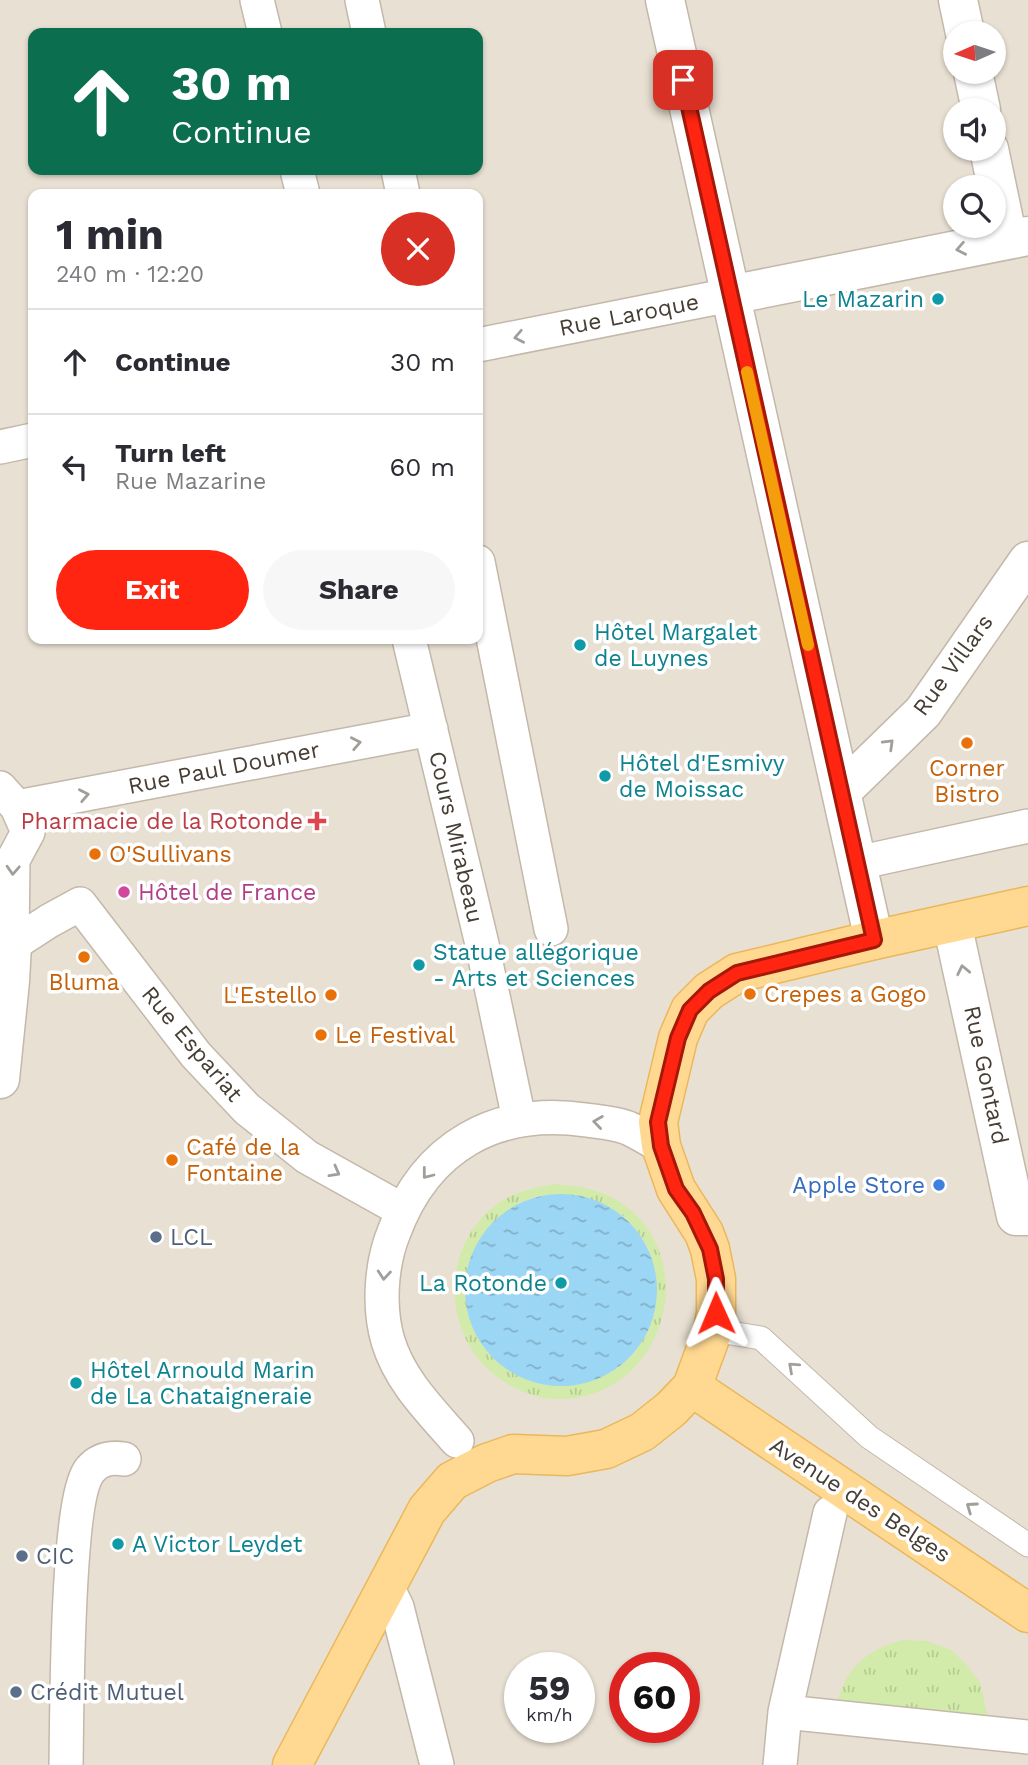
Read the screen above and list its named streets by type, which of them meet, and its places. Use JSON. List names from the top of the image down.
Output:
{
  "streets": {
    "main road": ["Avenue des Belges"],
    "street": [
      "Rue Laroque",
      "Rue Villars",
      "Rue Paul Doumer",
      "Cours Mirabeau",
      "Rue Espariat",
      "Rue Gontard"
    ]
  },
  "crossings": [
    ["Rue Paul Doumer", "Cours Mirabeau"]
  ],
  "one_way": [
    "Rue Laroque",
    "Rue Villars",
    "Rue Paul Doumer",
    "Rue Espariat",
    "Rue Gontard"
  ],
  "places": {
    "other": [
      "Le Mazarin",
      "Hôtel Margalet de Luynes",
      "Corner Bistro",
      "Hôtel d'Esmivy de Moissac",
      "O'Sullivans",
      "Hôtel de France",
      "Bluma",
      "Statue allégorique - Arts et Sciences",
      "Crepes a Gogo",
      "L'Estello",
      "Le Festival",
      "Café de la Fontaine",
      "Apple Store",
      "LCL",
      "La Rotonde",
      "Hôtel Arnould Marin de La Chataigneraie",
      "A Victor Leydet",
      "CIC",
      "Crédit Mutuel"
    ],
    "health": ["Pharmacie de la Rotonde"]
  },
  "north": "left",
  "page": {
    "turn": ["30 m", "Continue"],
    "heading": ["1 min", "240 m · 12:20"],
    "list": [
      {
        "name": "Continue",
        "value": "30 m"
      },
      {
        "name": "Turn left",
        "note": "Rue Mazarine",
        "value": "60 m"
      }
    ],
    "buttons": ["Exit", "Share"],
    "speed": "59 km/h",
    "limit": "60"
  }
}
